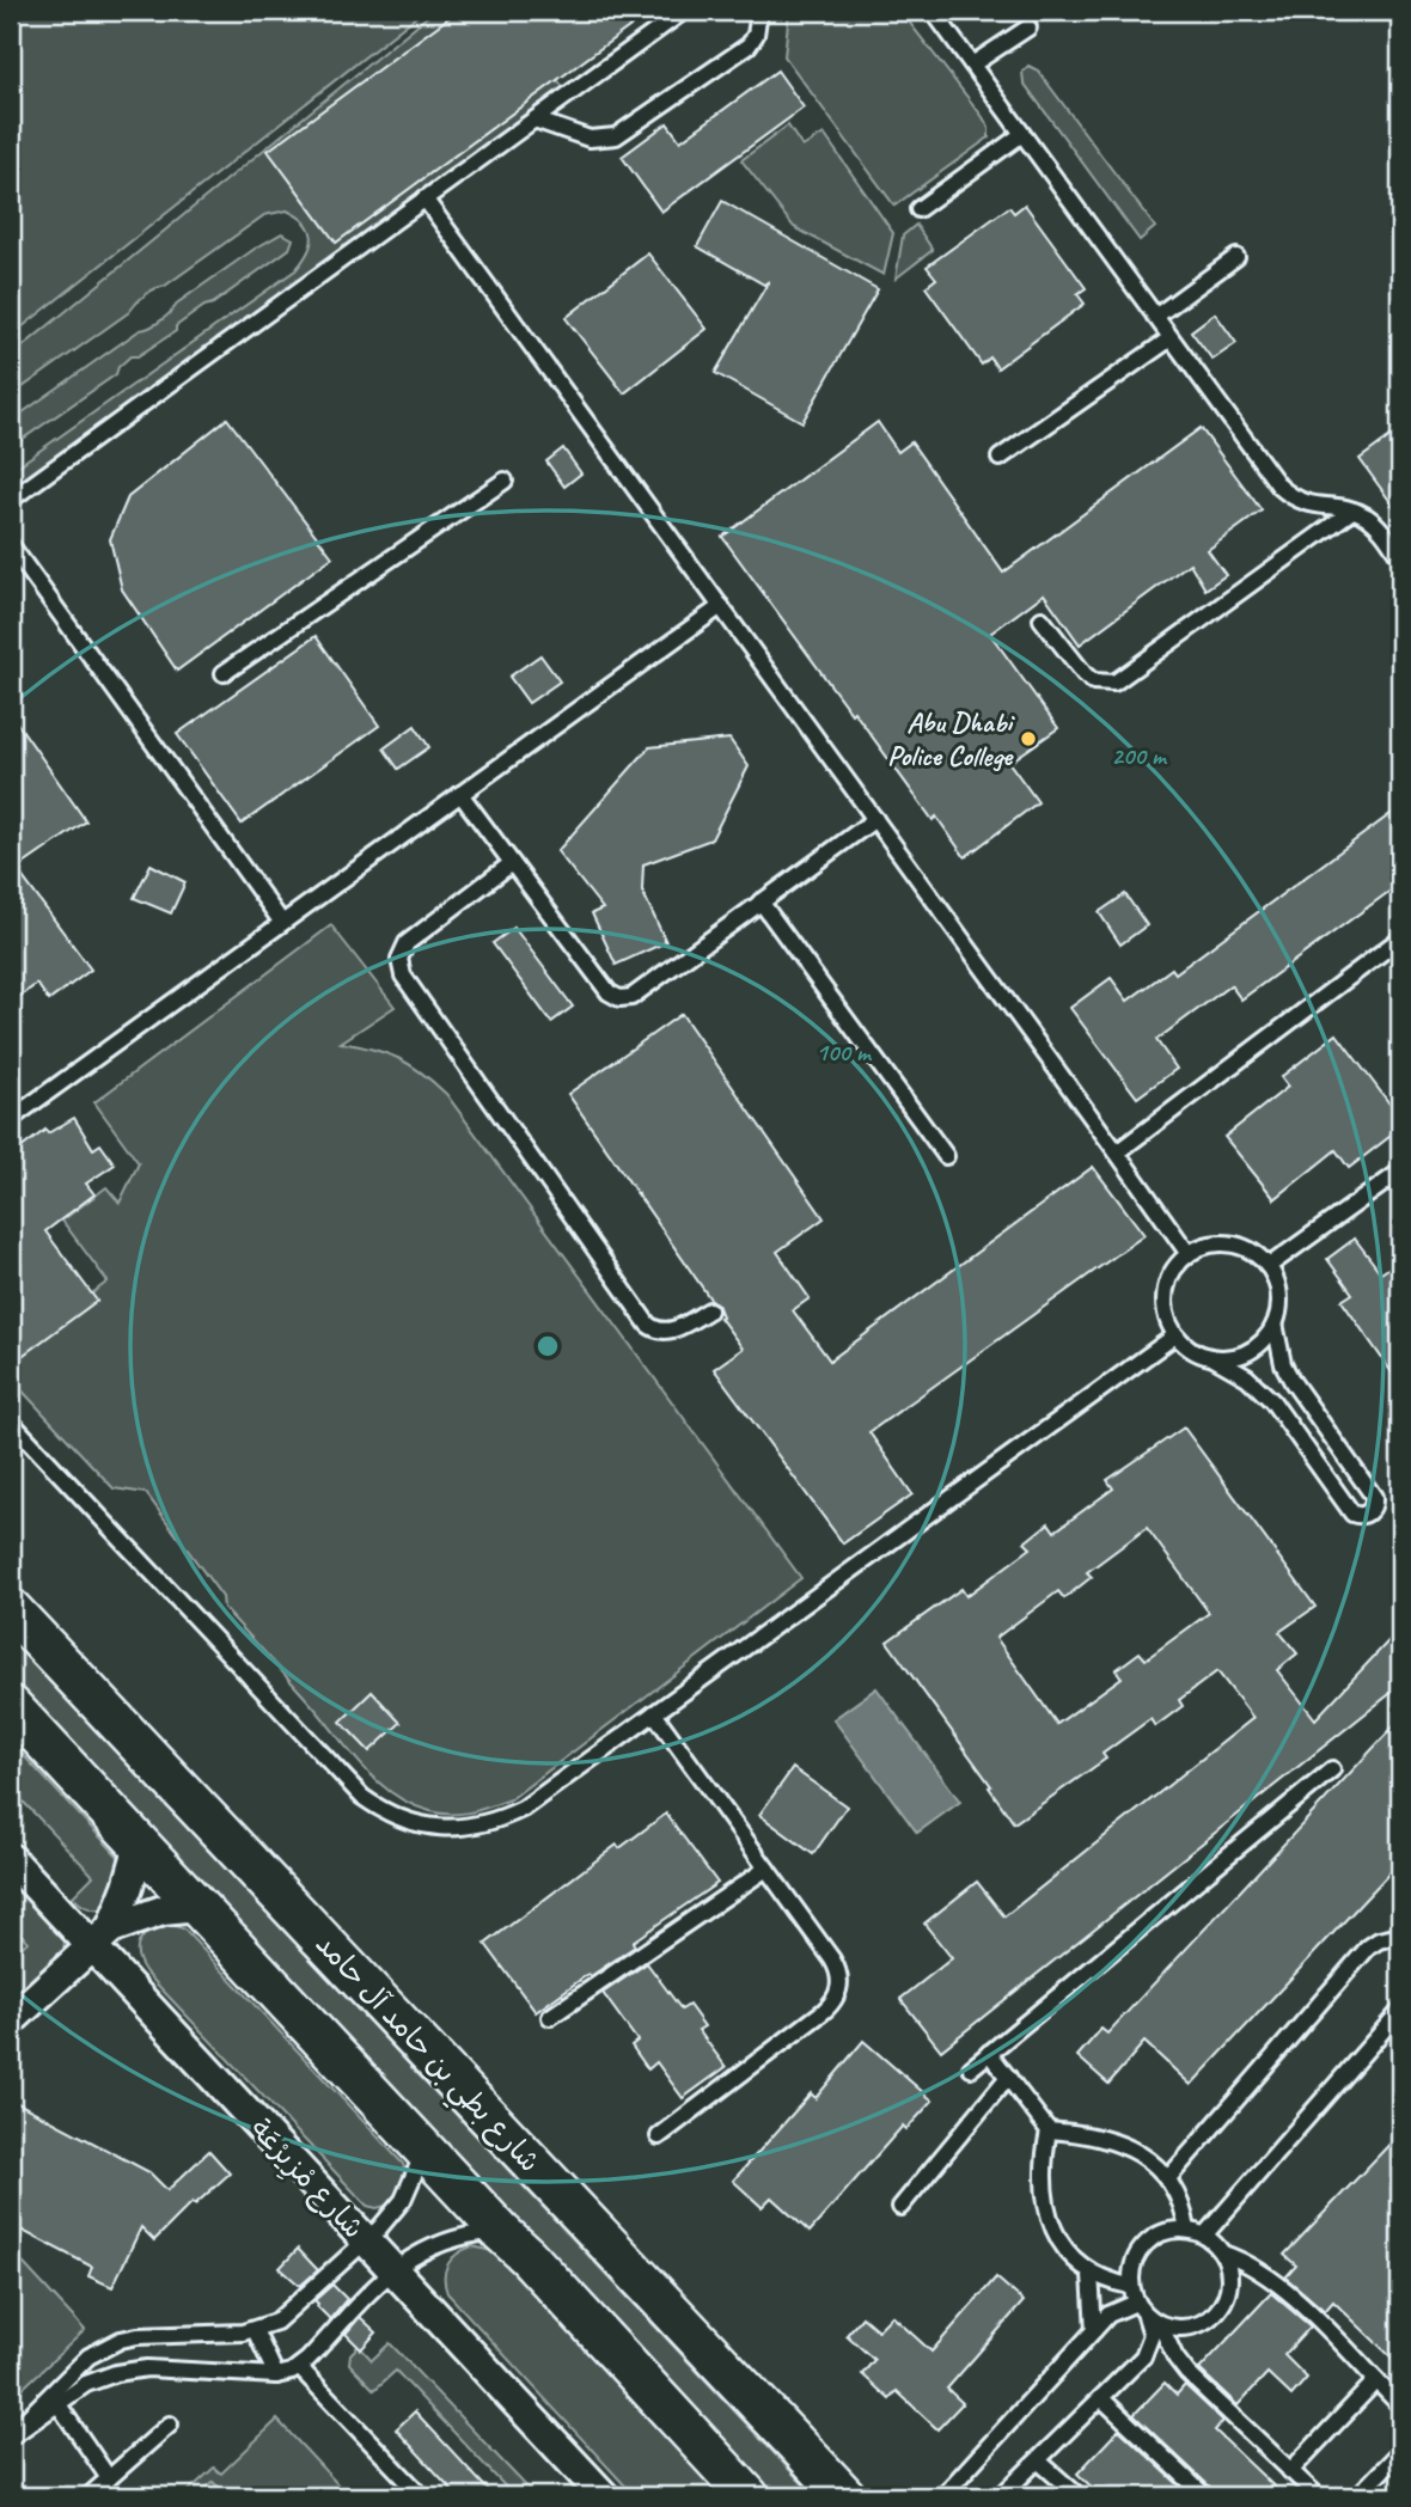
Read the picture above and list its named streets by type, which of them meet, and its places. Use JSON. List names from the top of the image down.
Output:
{
  "streets": {
    "street": ["شارع بطي بن حامد آل حامد", "شارع مْزِيرْعَة"]
  },
  "places": ["Abu Dhabi Police College"],
  "rings": ["200 m", "100 m"]
}
